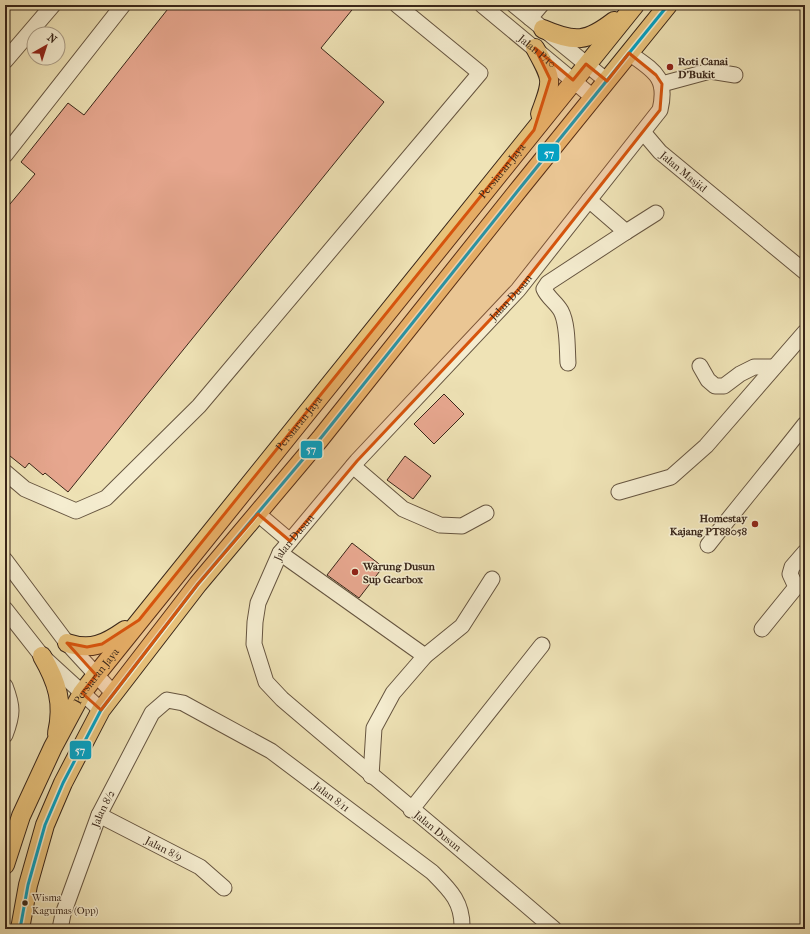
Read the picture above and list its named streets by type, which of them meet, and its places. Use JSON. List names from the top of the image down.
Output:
{
  "streets": {
    "main road": ["Persiaran Jaya"],
    "street": [
      "Jalan P/10",
      "Jalan Masjid",
      "Jalan Dusun",
      "Jalan 8/11",
      "Jalan 8/2",
      "Jalan 8/9"
    ]
  },
  "crossings": [
    ["Jalan P/10", "Persiaran Jaya"],
    ["Jalan Masjid", "Jalan Dusun"],
    ["Jalan 8/11", "Jalan 8/2"],
    ["Jalan 8/2", "Jalan 8/9"]
  ],
  "places": [
    "Roti Canai D'Bukit",
    "Homestay Kajang PT88058",
    "Warung Dusun Sup Gearbox",
    "Wisma Kagumas (Opp)"
  ],
  "lines": ["transit line 57"],
  "north": "top right"
}
